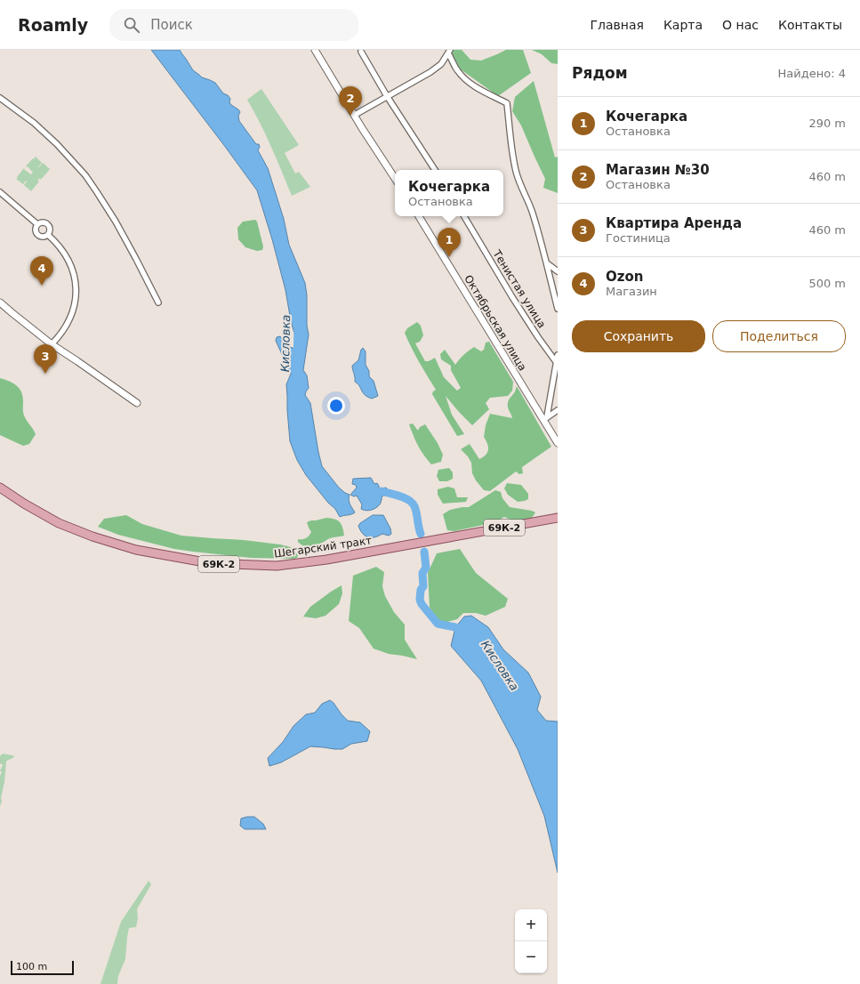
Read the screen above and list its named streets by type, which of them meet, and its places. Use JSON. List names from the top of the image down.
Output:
{
  "streets": {
    "main road": ["69К-2", "Шегарский тракт"],
    "street": ["Тенистая улица", "Октябрьская улица"]
  },
  "water": ["Кисловка"],
  "scale_bar": "100 m",
  "page": {
    "header": "Roamly",
    "search": "Поиск",
    "nav": [
      "Главная",
      "Карта",
      "О нас",
      "Контакты"
    ],
    "heading": ["Рядом", "Найдено: 4"],
    "pins": [
      "2",
      "1",
      "4",
      "3"
    ],
    "list": [
      {
        "mark": "1",
        "name": "Кочегарка",
        "note": "Остановка",
        "value": "290 m"
      },
      {
        "mark": "2",
        "name": "Магазин №30",
        "note": "Остановка",
        "value": "460 m"
      },
      {
        "mark": "3",
        "name": "Квартира Аренда",
        "note": "Гостиница",
        "value": "460 m"
      },
      {
        "mark": "4",
        "name": "Ozon",
        "note": "Магазин",
        "value": "500 m"
      }
    ],
    "popup": ["Кочегарка", "Остановка"],
    "buttons": ["Сохранить", "Поделиться"],
    "map_buttons": ["+", "−"],
    "scale": "100 m"
  }
}
